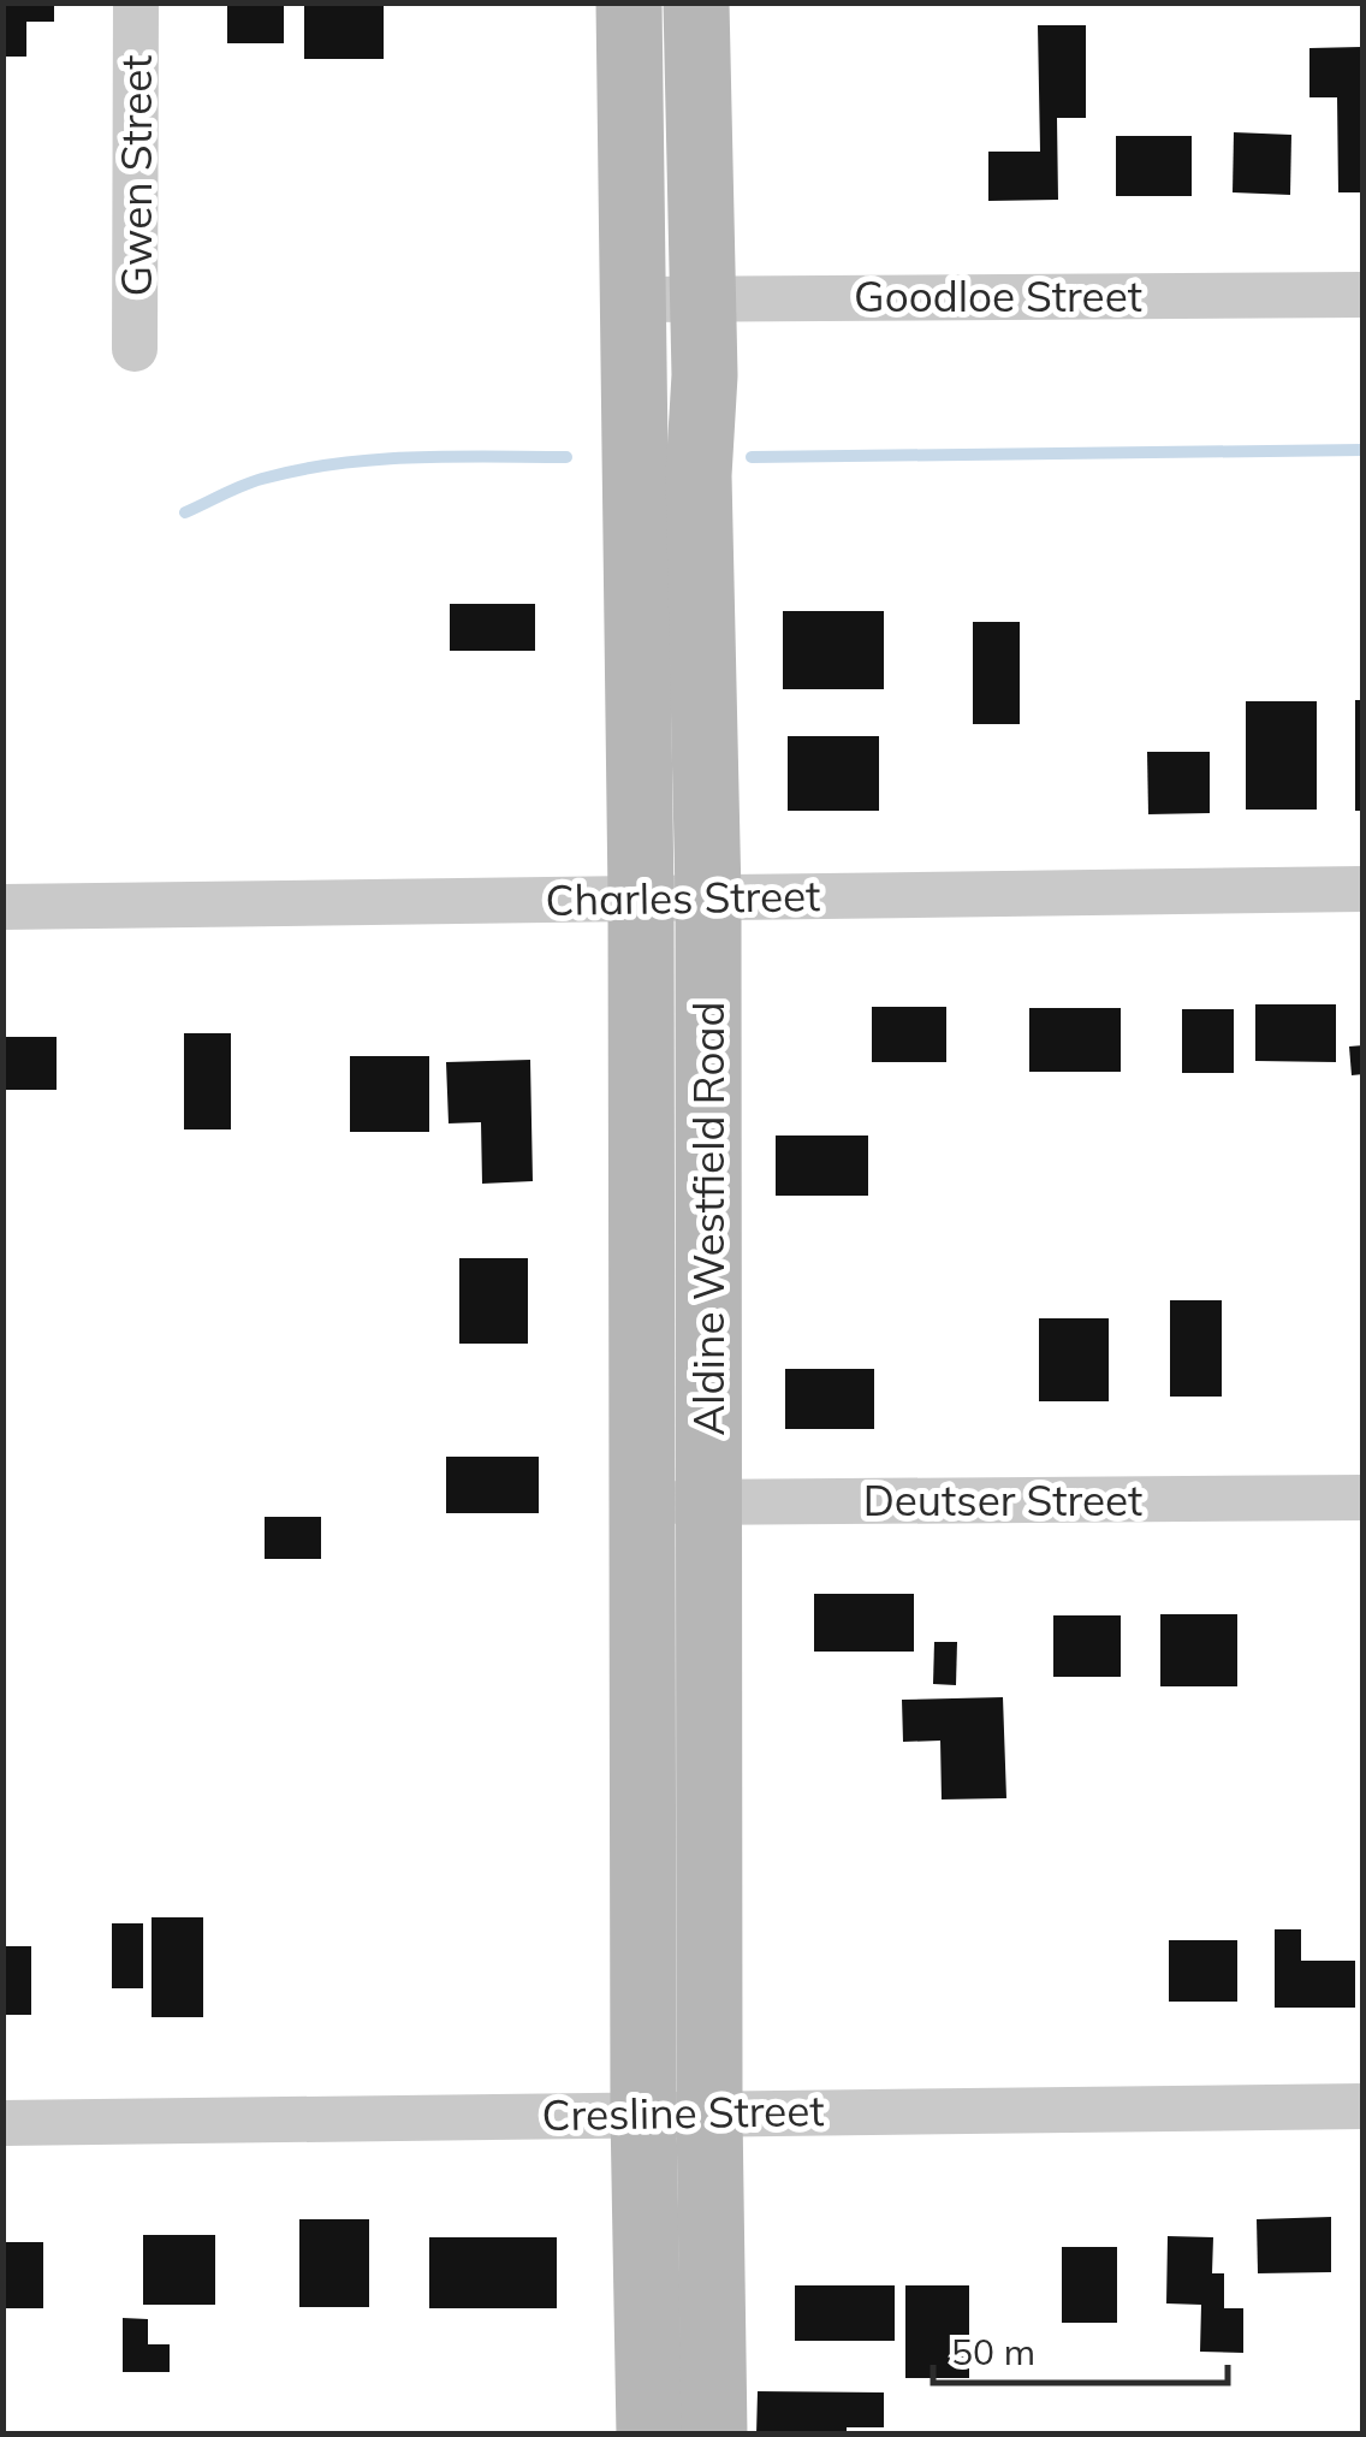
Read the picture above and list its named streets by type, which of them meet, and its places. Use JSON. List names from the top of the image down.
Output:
{
  "streets": {
    "main road": ["Aldine Westfield Road"],
    "street": [
      "Gwen Street",
      "Goodloe Street",
      "Charles Street",
      "Deutser Street",
      "Cresline Street"
    ]
  },
  "crossings": [
    ["Goodloe Street", "Aldine Westfield Road"],
    ["Charles Street", "Aldine Westfield Road"],
    ["Aldine Westfield Road", "Deutser Street"],
    ["Aldine Westfield Road", "Cresline Street"]
  ],
  "scale_bar": "50 m"
}
